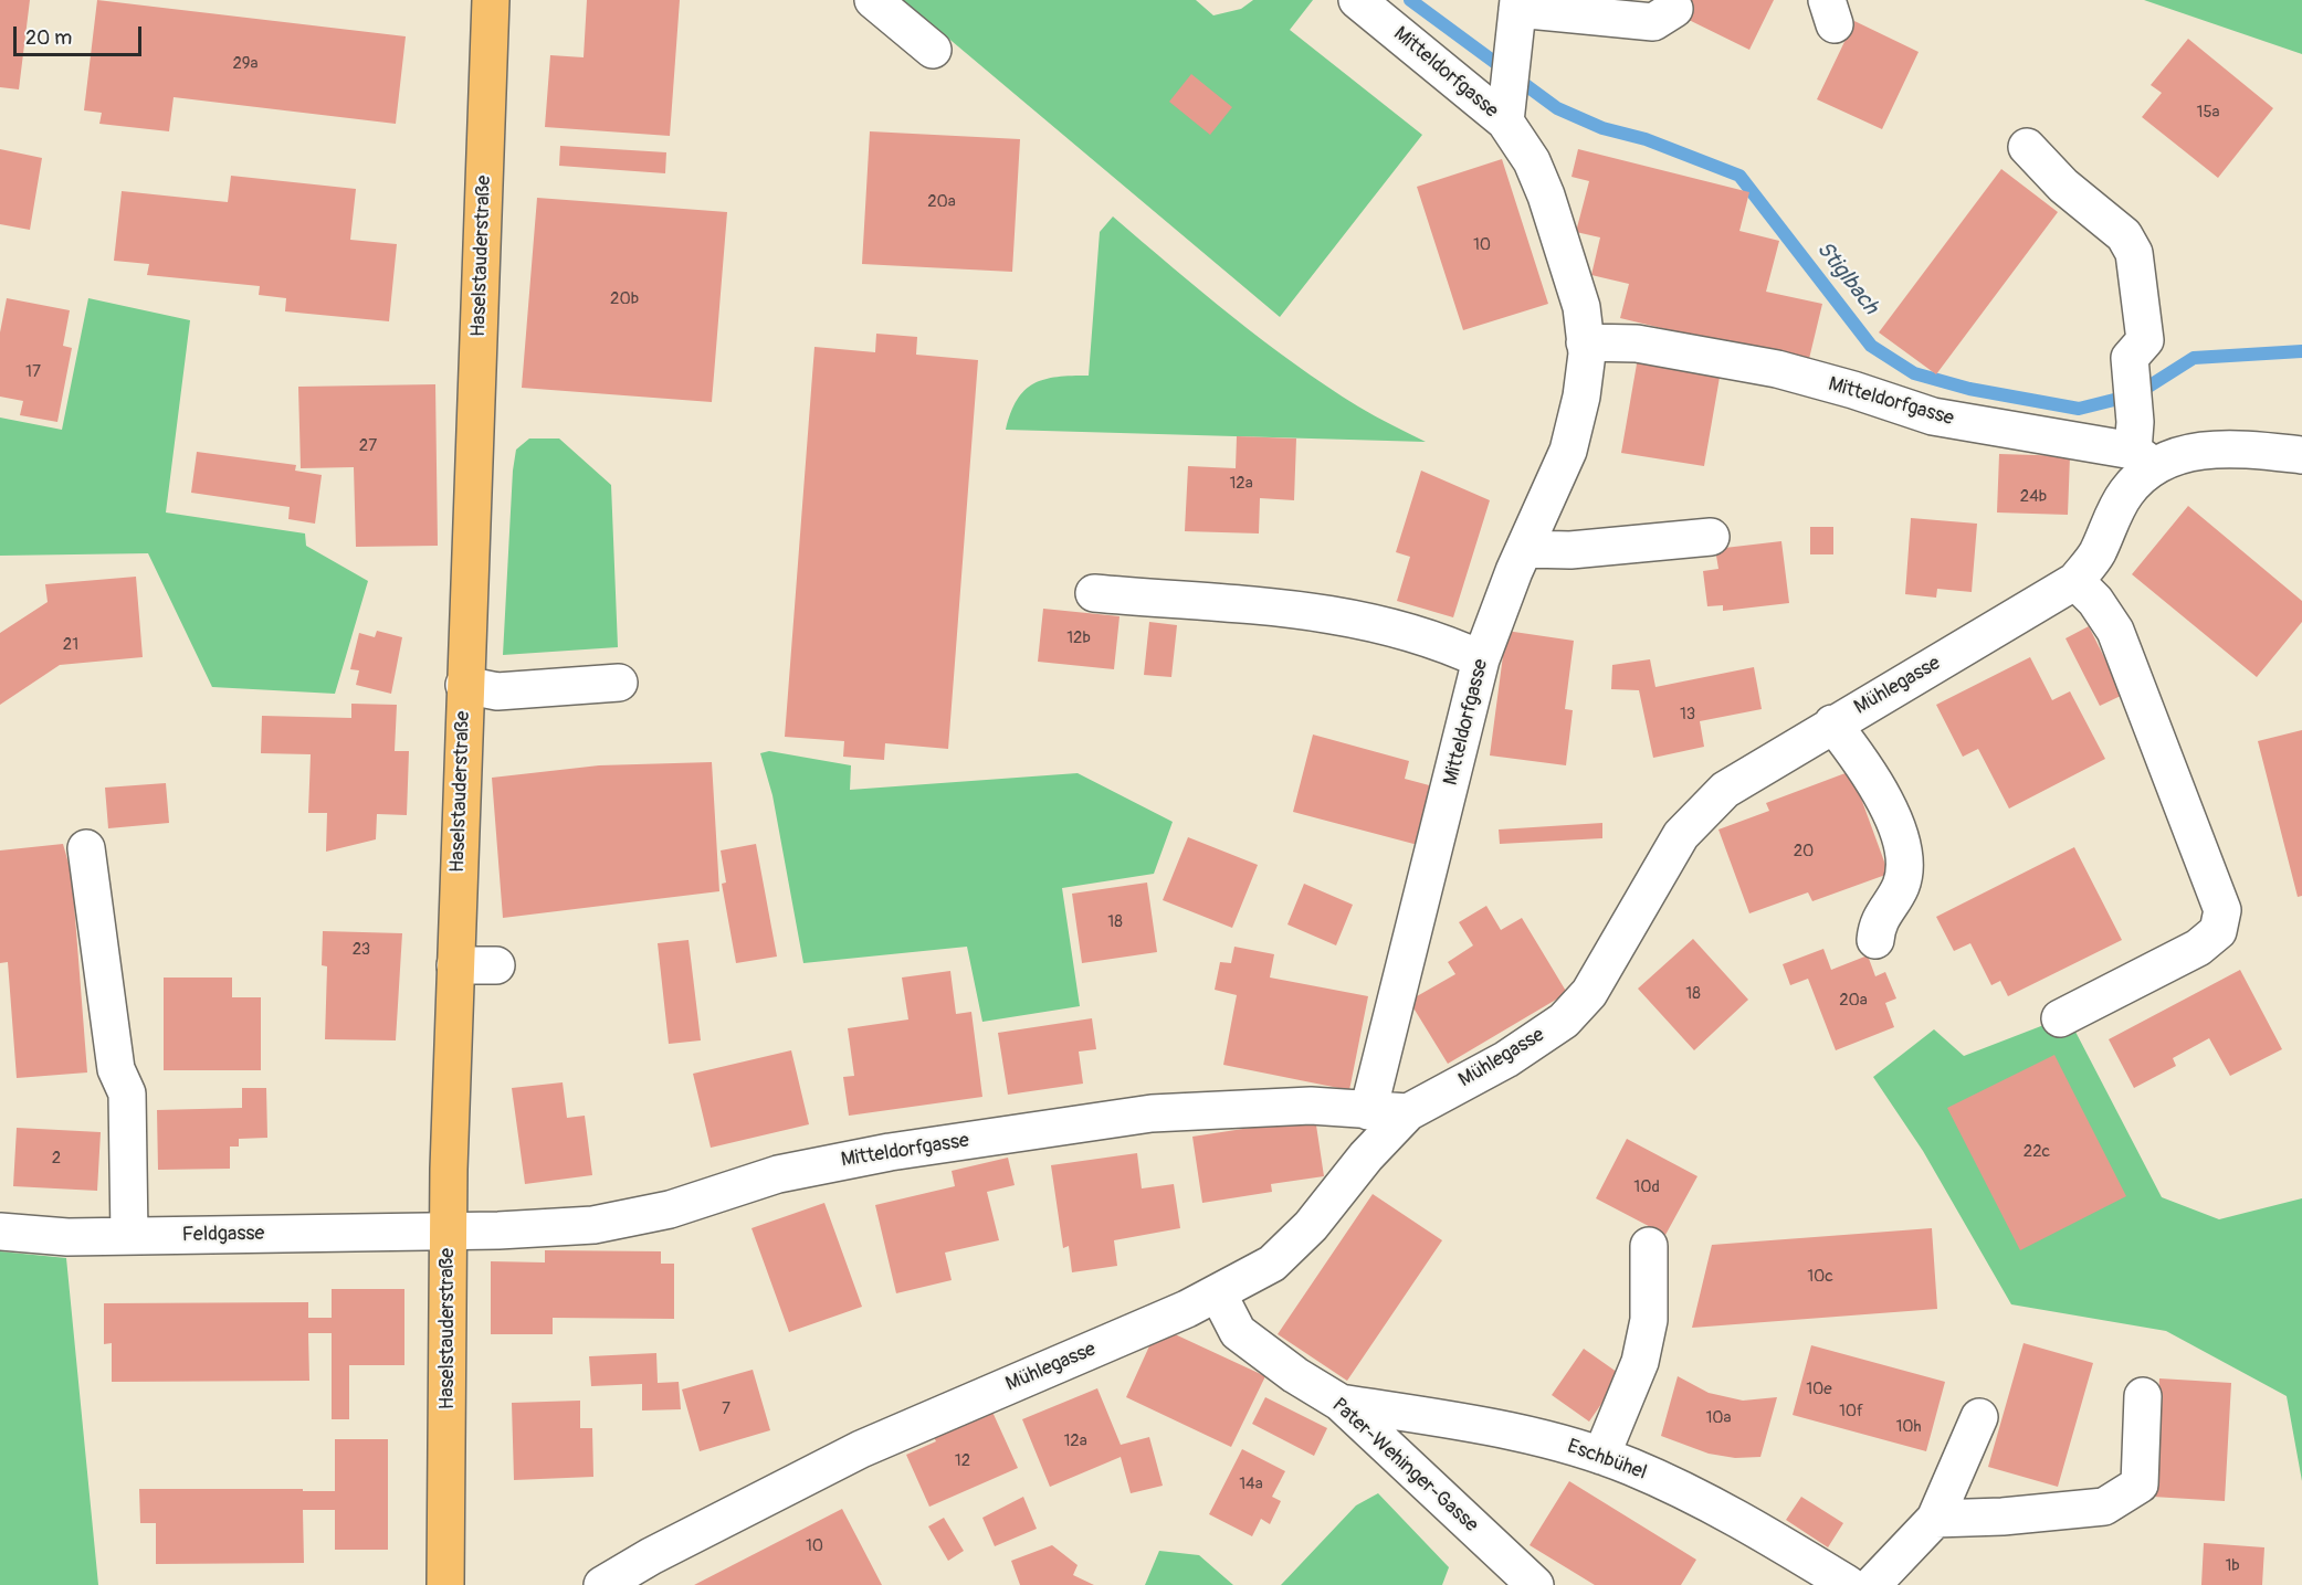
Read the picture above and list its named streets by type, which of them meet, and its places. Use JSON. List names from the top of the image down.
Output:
{
  "streets": {
    "main road": ["Haselstauderstraße"],
    "street": [
      "Mitteldorfgasse",
      "Mühlegasse",
      "Feldgasse",
      "Eschbühel",
      "Pater-Wehinger-Gasse"
    ]
  },
  "crossings": [
    ["Mitteldorfgasse", "Haselstauderstraße"],
    ["Mitteldorfgasse", "Mühlegasse"],
    ["Mitteldorfgasse", "Feldgasse"],
    ["Haselstauderstraße", "Feldgasse"],
    ["Mühlegasse", "Pater-Wehinger-Gasse"],
    ["Eschbühel", "Pater-Wehinger-Gasse"]
  ],
  "water": ["Stiglbach"],
  "house_numbers": [
    "29a",
    "15a",
    "20a",
    "10",
    "20b",
    "17",
    "27",
    "12a",
    "24b",
    "12b",
    "21",
    "13",
    "20",
    "18",
    "23",
    "18",
    "20a",
    "22c",
    "2",
    "10d",
    "10c",
    "10e",
    "7",
    "10f",
    "10a",
    "10h",
    "12a",
    "12",
    "14a",
    "10",
    "1b"
  ],
  "scale_bar": "20 m"
}
